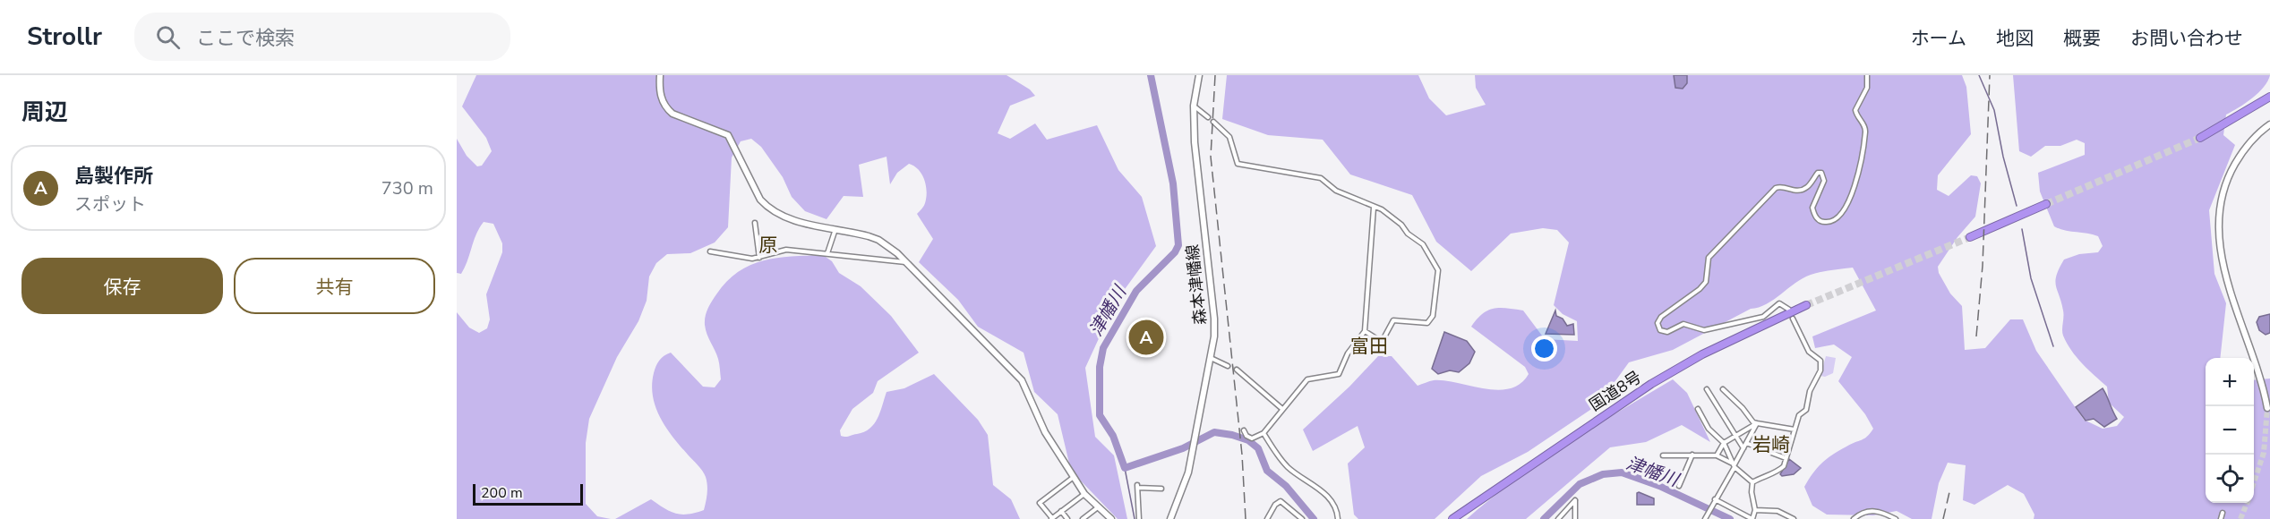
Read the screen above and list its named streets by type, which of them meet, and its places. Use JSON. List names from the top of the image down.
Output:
{
  "streets": {
    "highway": ["国道8号"],
    "main road": ["森本津幡線"]
  },
  "districts": ["原", "富田", "岩崎"],
  "water": ["津幡川"],
  "scale_bar": "200 m",
  "page": {
    "header": "Strollr",
    "search": "ここで検索",
    "nav": [
      "ホーム",
      "地図",
      "概要",
      "お問い合わせ"
    ],
    "heading": "周辺",
    "list": [
      {
        "mark": "A",
        "name": "島製作所",
        "note": "スポット",
        "value": "730 m"
      }
    ],
    "buttons": ["保存", "共有"],
    "pins": "A",
    "map_buttons": ["+", "−"],
    "scale": "200 m"
  }
}
